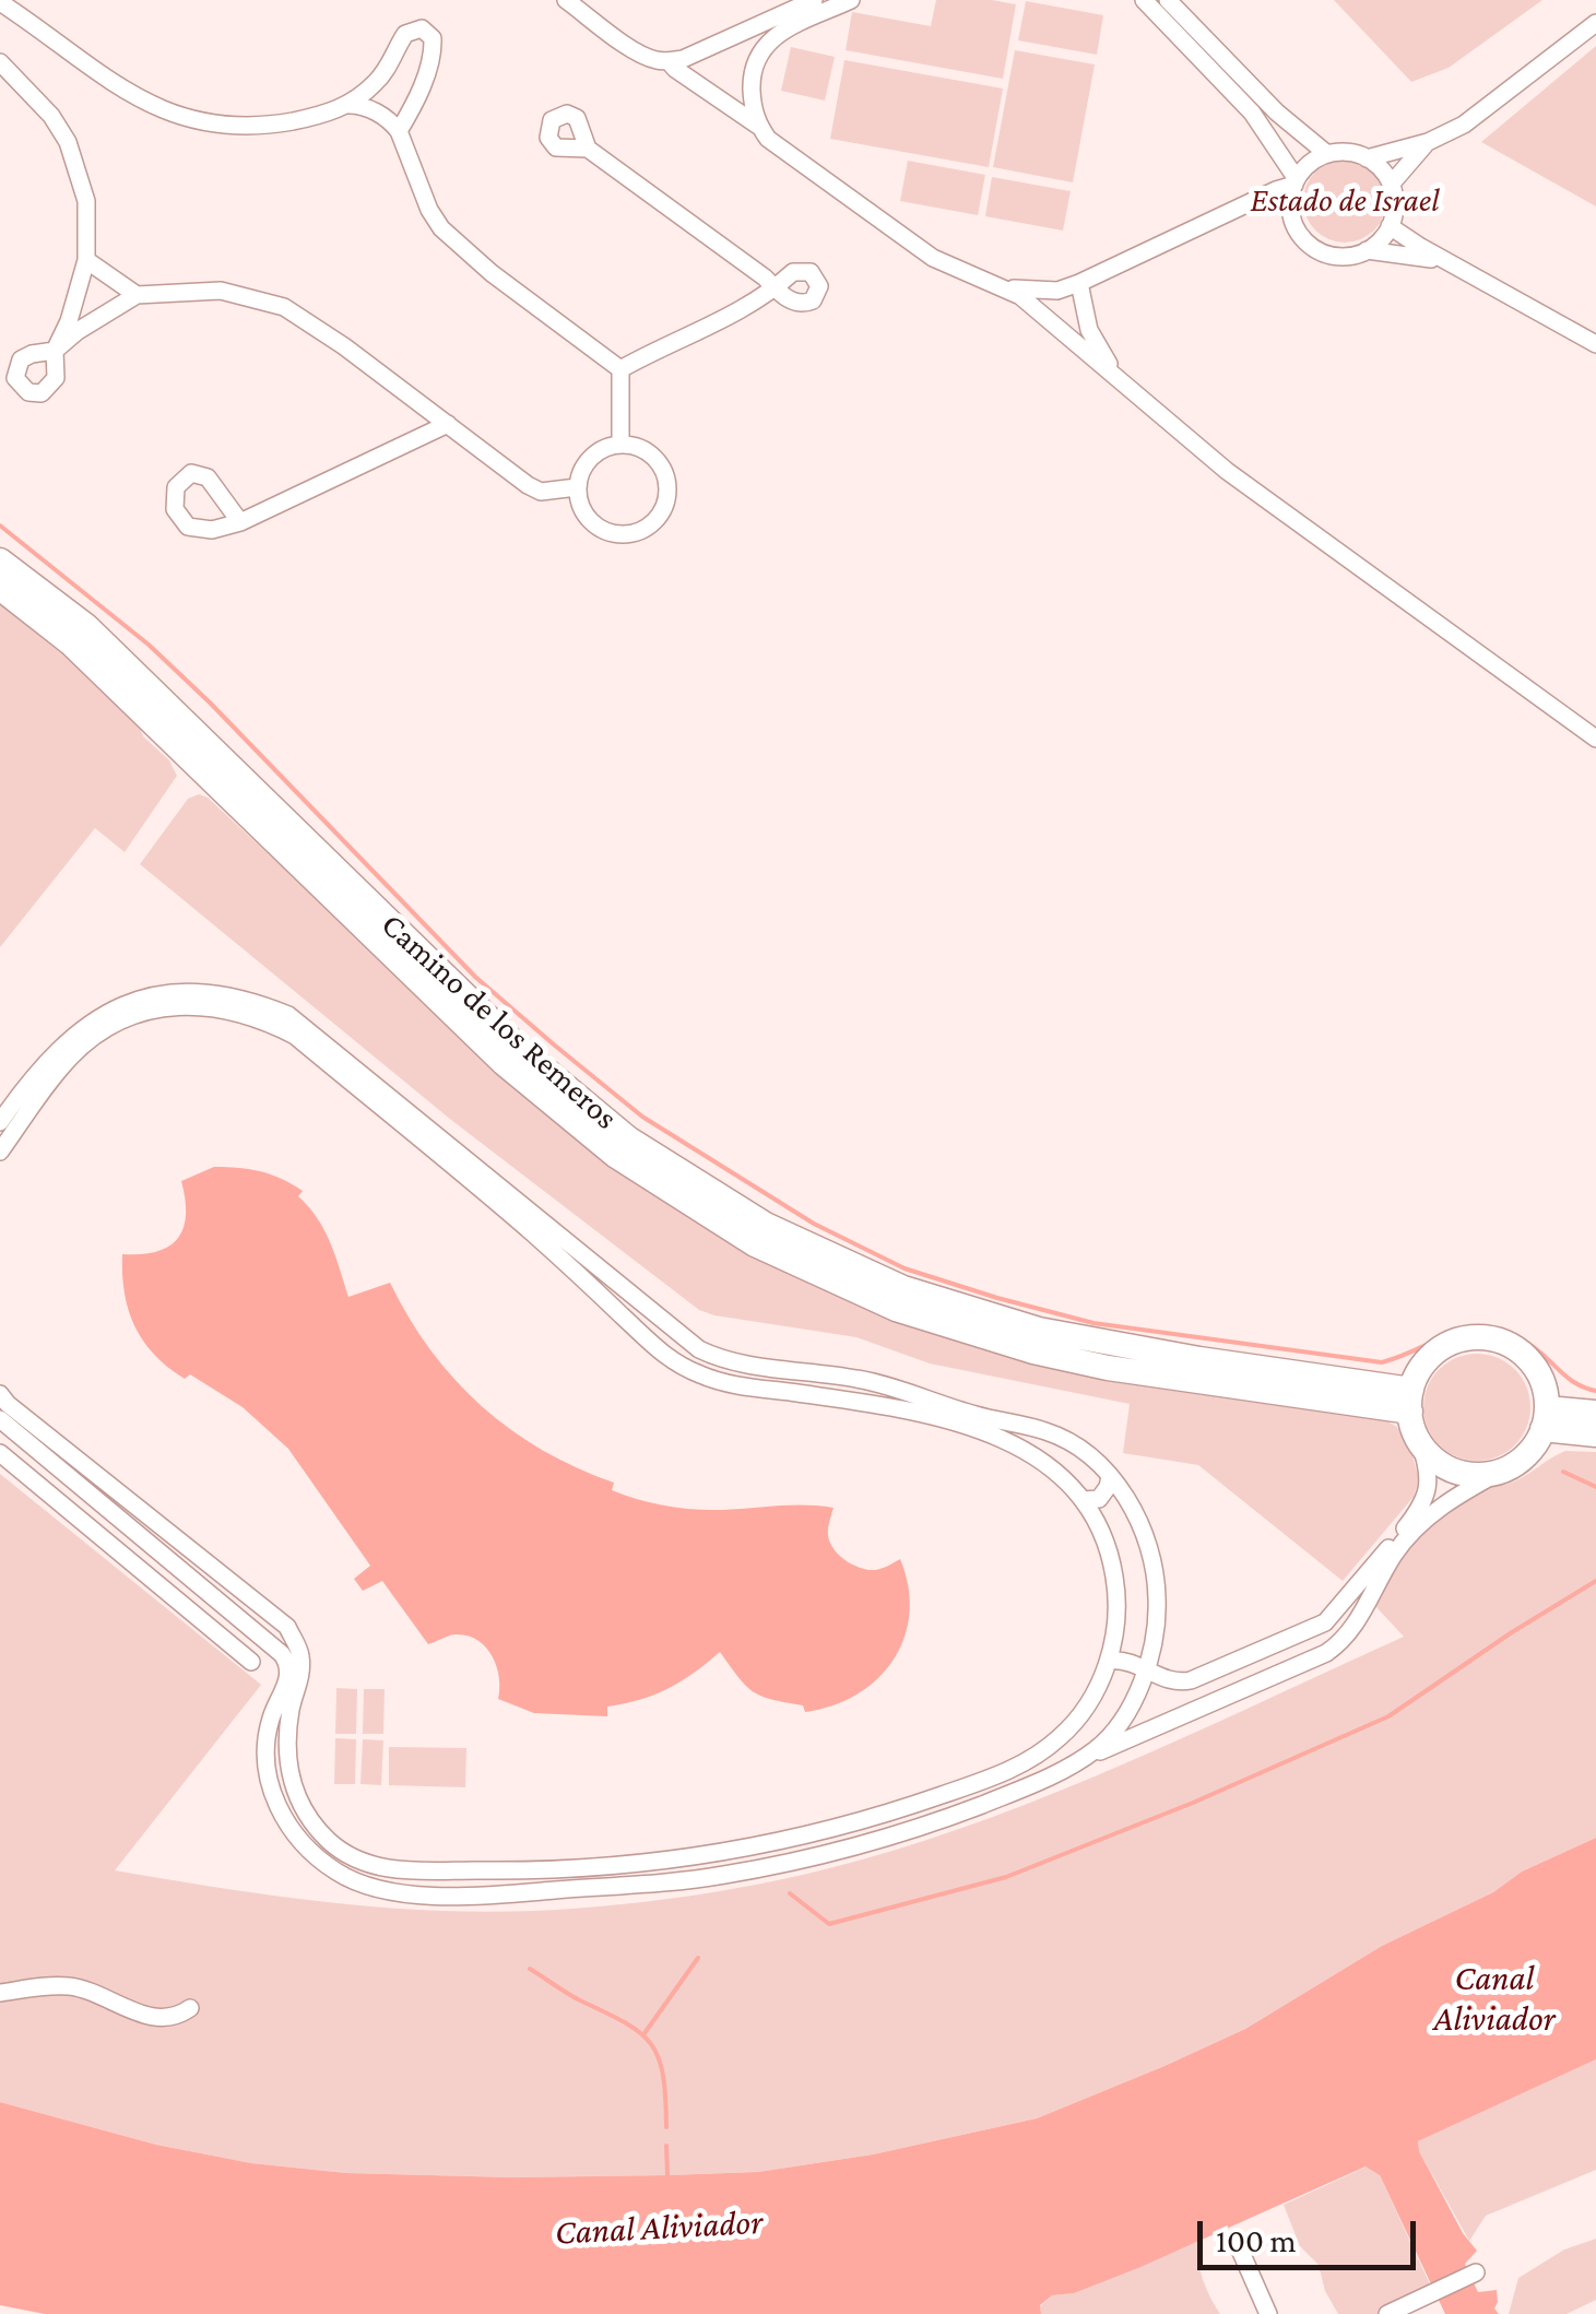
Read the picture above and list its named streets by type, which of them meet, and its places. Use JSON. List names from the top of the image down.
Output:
{
  "streets": {
    "main road": ["Camino de los Remeros"]
  },
  "water": ["Canal Aliviador"],
  "parks": ["Estado de Israel"],
  "scale_bar": "100 m"
}
